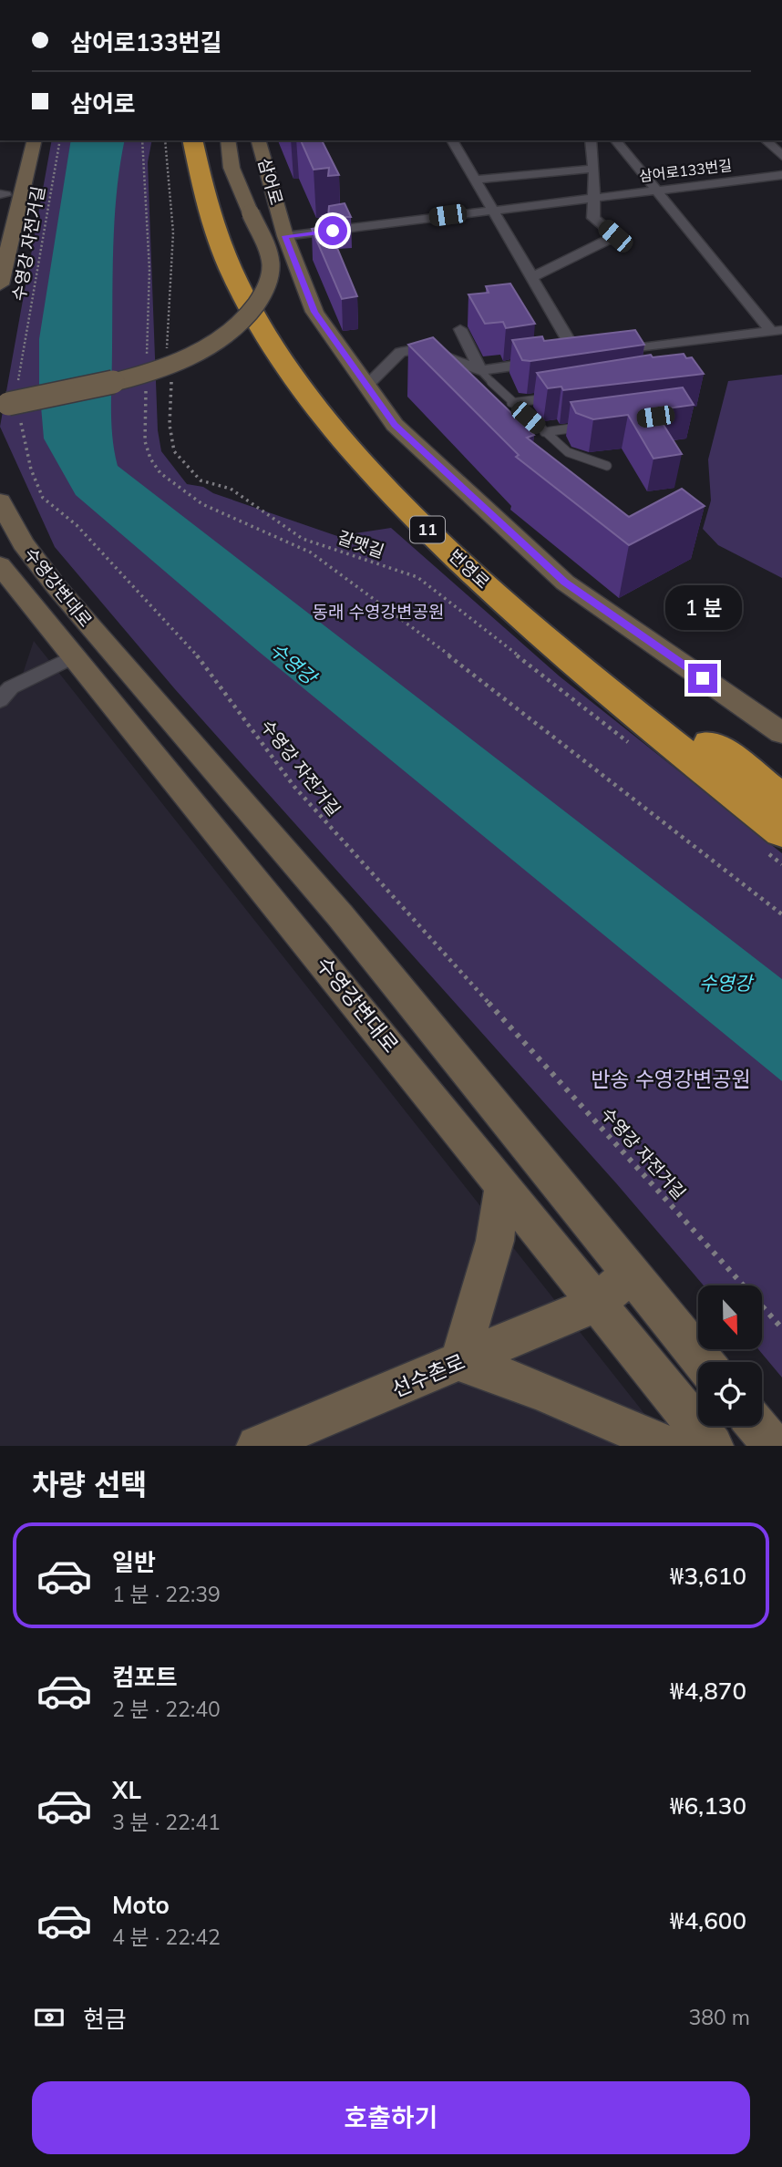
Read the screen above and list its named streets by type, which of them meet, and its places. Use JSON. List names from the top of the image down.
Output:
{
  "streets": {
    "highway": ["11", "번영로"],
    "main road": ["삼어로", "수영강변대로", "선수촌로"],
    "street": ["삼어로133번길"],
    "path": ["수영강 자전거길", "갈맷길"]
  },
  "crossings": [
    ["삼어로133번길", "삼어로"],
    ["수영강변대로", "선수촌로"]
  ],
  "water": ["수영강"],
  "parks": ["동래 수영강변공원", "반송 수영강변공원"],
  "north": "bottom",
  "page": {
    "banner": ["삼어로133번길", "삼어로"],
    "bubble": "1 분",
    "heading": "차량 선택",
    "list": [
      {
        "name": "일반",
        "note": "1 분 · 22:39",
        "value": "₩3,610"
      },
      {
        "name": "컴포트",
        "note": "2 분 · 22:40",
        "value": "₩4,870"
      },
      {
        "name": "XL",
        "note": "3 분 · 22:41",
        "value": "₩6,130"
      },
      {
        "name": "Moto",
        "note": "4 분 · 22:42",
        "value": "₩4,600"
      }
    ],
    "pay": ["현금", "380 m"],
    "buttons": "호출하기"
  }
}
